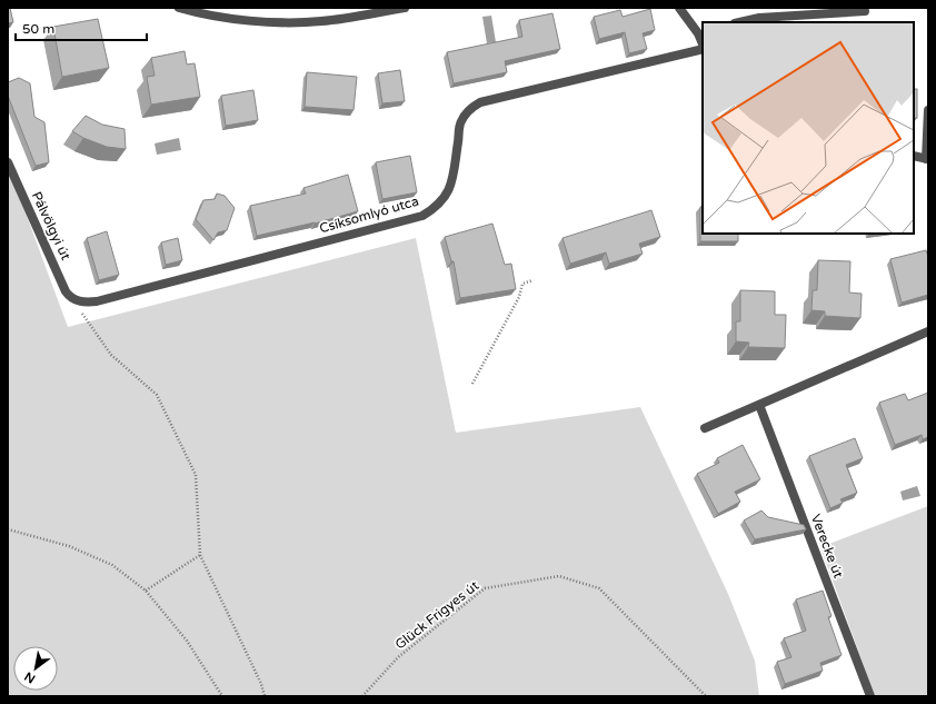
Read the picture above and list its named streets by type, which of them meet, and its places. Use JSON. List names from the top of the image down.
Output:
{
  "streets": {
    "street": ["Csíksomlyó utca", "Pálvölgyi út", "Verecke út"],
    "path": ["Glück Frigyes út"]
  },
  "crossings": [
    ["Csíksomlyó utca", "Pálvölgyi út"]
  ],
  "scale_bar": "50 m",
  "north": "bottom left"
}
